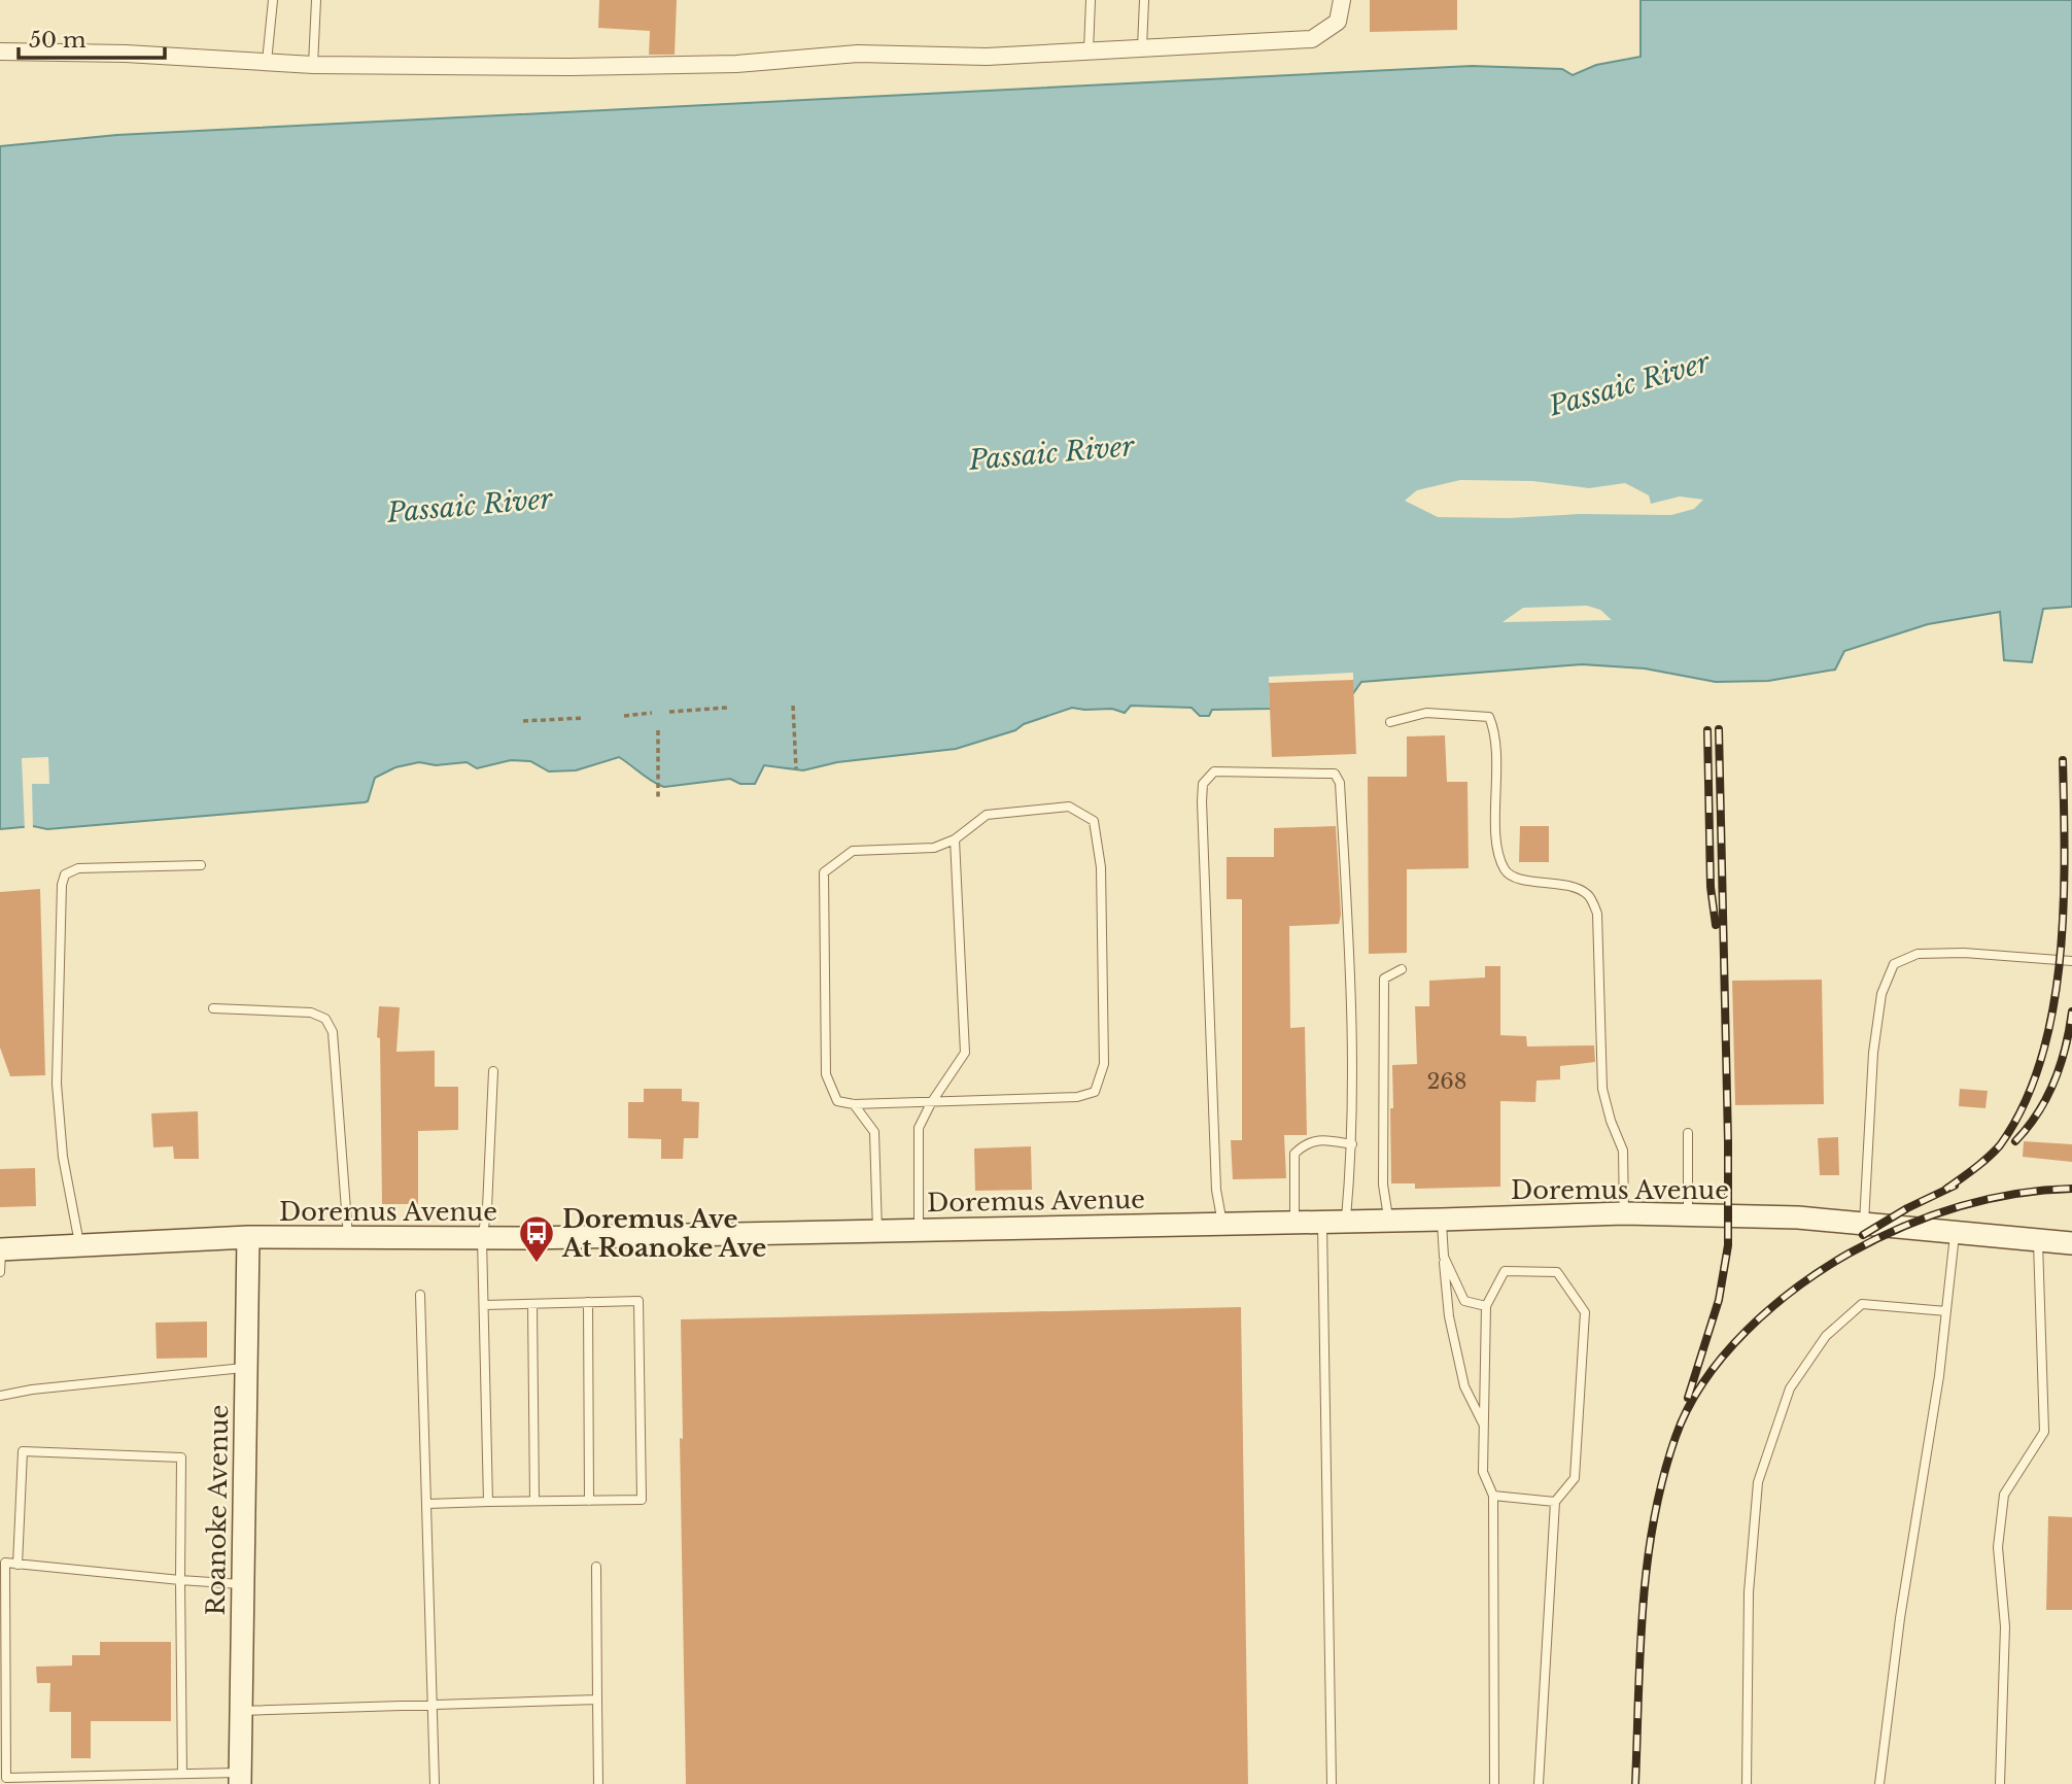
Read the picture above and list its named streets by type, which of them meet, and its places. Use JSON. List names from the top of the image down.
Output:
{
  "streets": {
    "main road": ["Doremus Avenue", "Roanoke Avenue"]
  },
  "crossings": [
    ["Doremus Avenue", "Roanoke Avenue"]
  ],
  "water": ["Passaic River"],
  "places": {
    "bus stop": ["Doremus Ave At Roanoke Ave"]
  },
  "house_numbers": ["268"],
  "scale_bar": "50 m"
}
